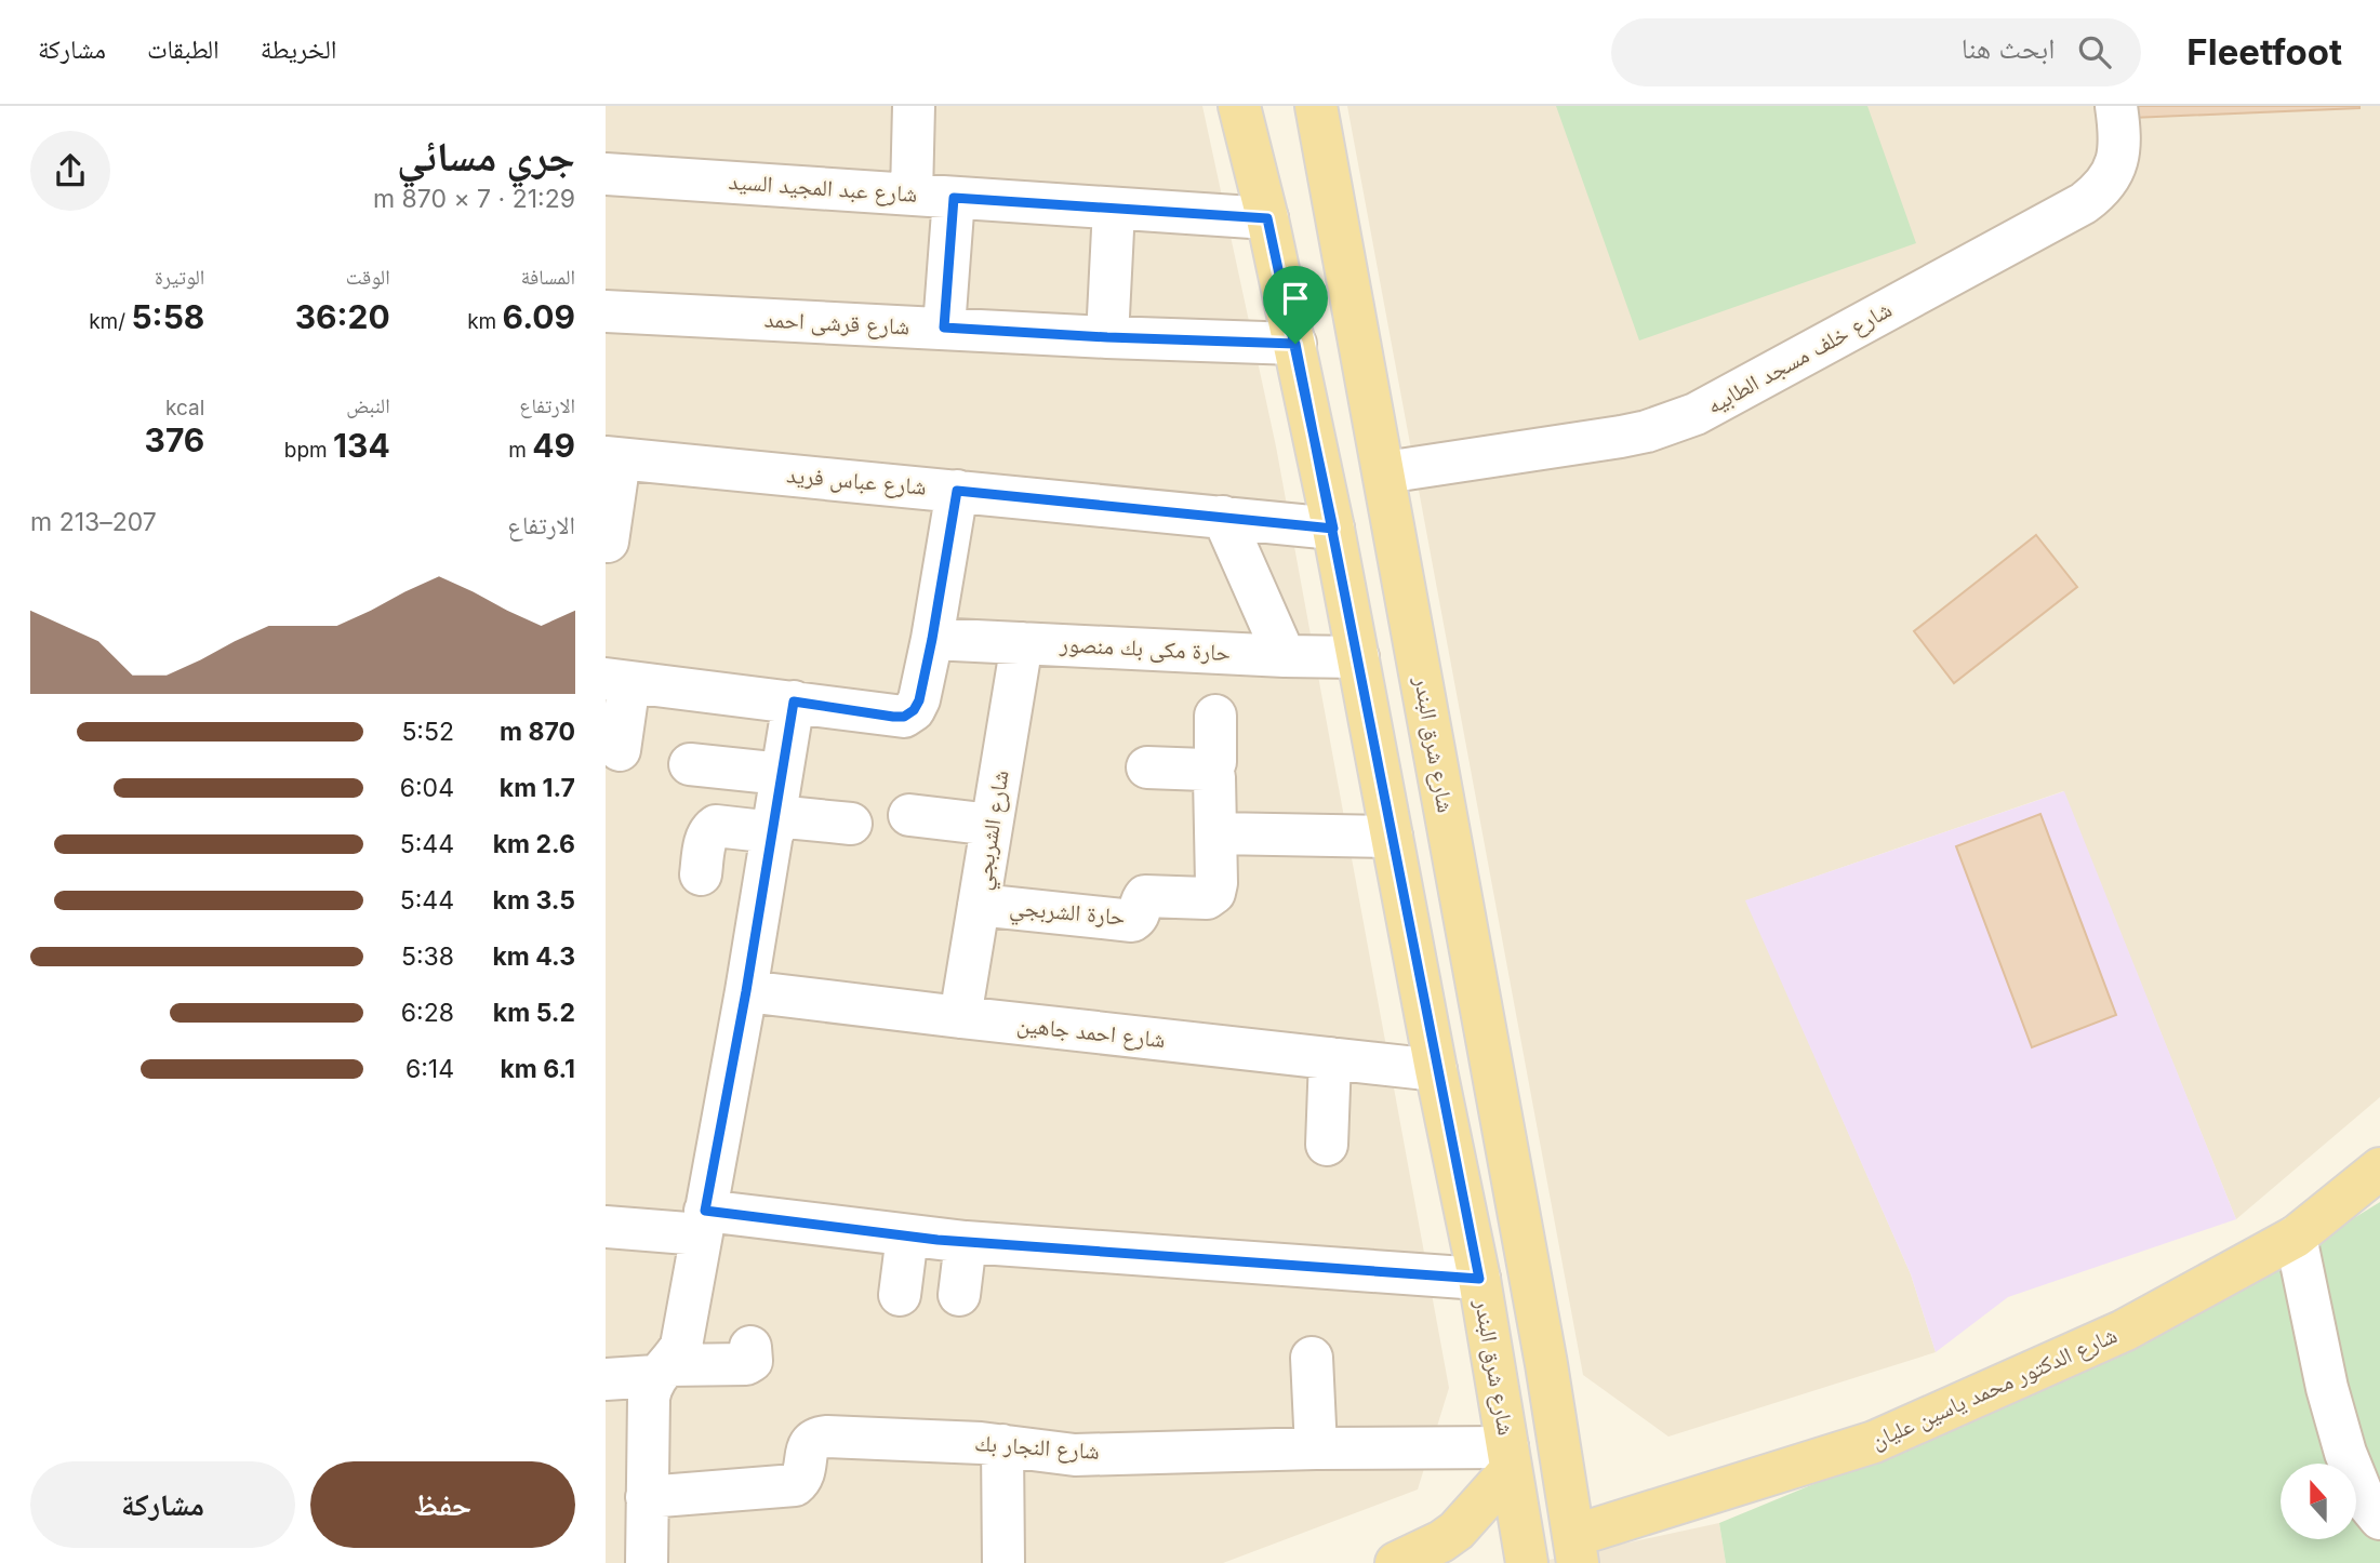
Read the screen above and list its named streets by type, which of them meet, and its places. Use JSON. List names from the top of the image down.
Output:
{
  "streets": {
    "main road": ["شارع شرق البندر", "شارع الدكتور محمد ياسين عليان"],
    "street": [
      "شارع عبد المجيد السيد",
      "شارع قرشى احمد",
      "شارع خلف مسجد الطابيه",
      "شارع عباس فريد",
      "حارة مكى بك منصور",
      "شارع الشربجي",
      "حارة الشربجي",
      "شارع احمد جاهين",
      "شارع النجار بك"
    ]
  },
  "crossings": [
    ["شارع عبد المجيد السيد", "شارع شرق البندر"],
    ["شارع قرشى احمد", "شارع شرق البندر"],
    ["شارع خلف مسجد الطابيه", "شارع شرق البندر"],
    ["شارع عباس فريد", "شارع شرق البندر"],
    ["حارة مكى بك منصور", "شارع شرق البندر"],
    ["حارة مكى بك منصور", "شارع الشربجي"],
    ["شارع شرق البندر", "شارع احمد جاهين"],
    ["شارع شرق البندر", "شارع الدكتور محمد ياسين عليان"],
    ["شارع شرق البندر", "شارع النجار بك"],
    ["شارع الشربجي", "حارة الشربجي"],
    ["شارع الشربجي", "شارع احمد جاهين"]
  ],
  "north": "top",
  "page": {
    "header": "Fleetfoot",
    "search": "ابحث هنا",
    "nav": ["الخريطة", "الطبقات", "مشاركة"],
    "heading": ["جري مسائي", "21:29 · 7 × 870 m"],
    "stats": [
      ["المسافة", "6.09 km"],
      ["الوقت", "36:20"],
      ["الوتيرة", "5:58 /km"],
      ["الارتفاع", "49 m"],
      ["النبض", "134 bpm"],
      ["kcal", "376"]
    ],
    "chart": ["الارتفاع", "207–213 m"],
    "list": [
      {
        "name": "870 m",
        "note": "5:52"
      },
      {
        "name": "1.7 km",
        "note": "6:04"
      },
      {
        "name": "2.6 km",
        "note": "5:44"
      },
      {
        "name": "3.5 km",
        "note": "5:44"
      },
      {
        "name": "4.3 km",
        "note": "5:38"
      },
      {
        "name": "5.2 km",
        "note": "6:28"
      },
      {
        "name": "6.1 km",
        "note": "6:14"
      }
    ],
    "buttons": ["حفظ", "مشاركة"]
  }
}
